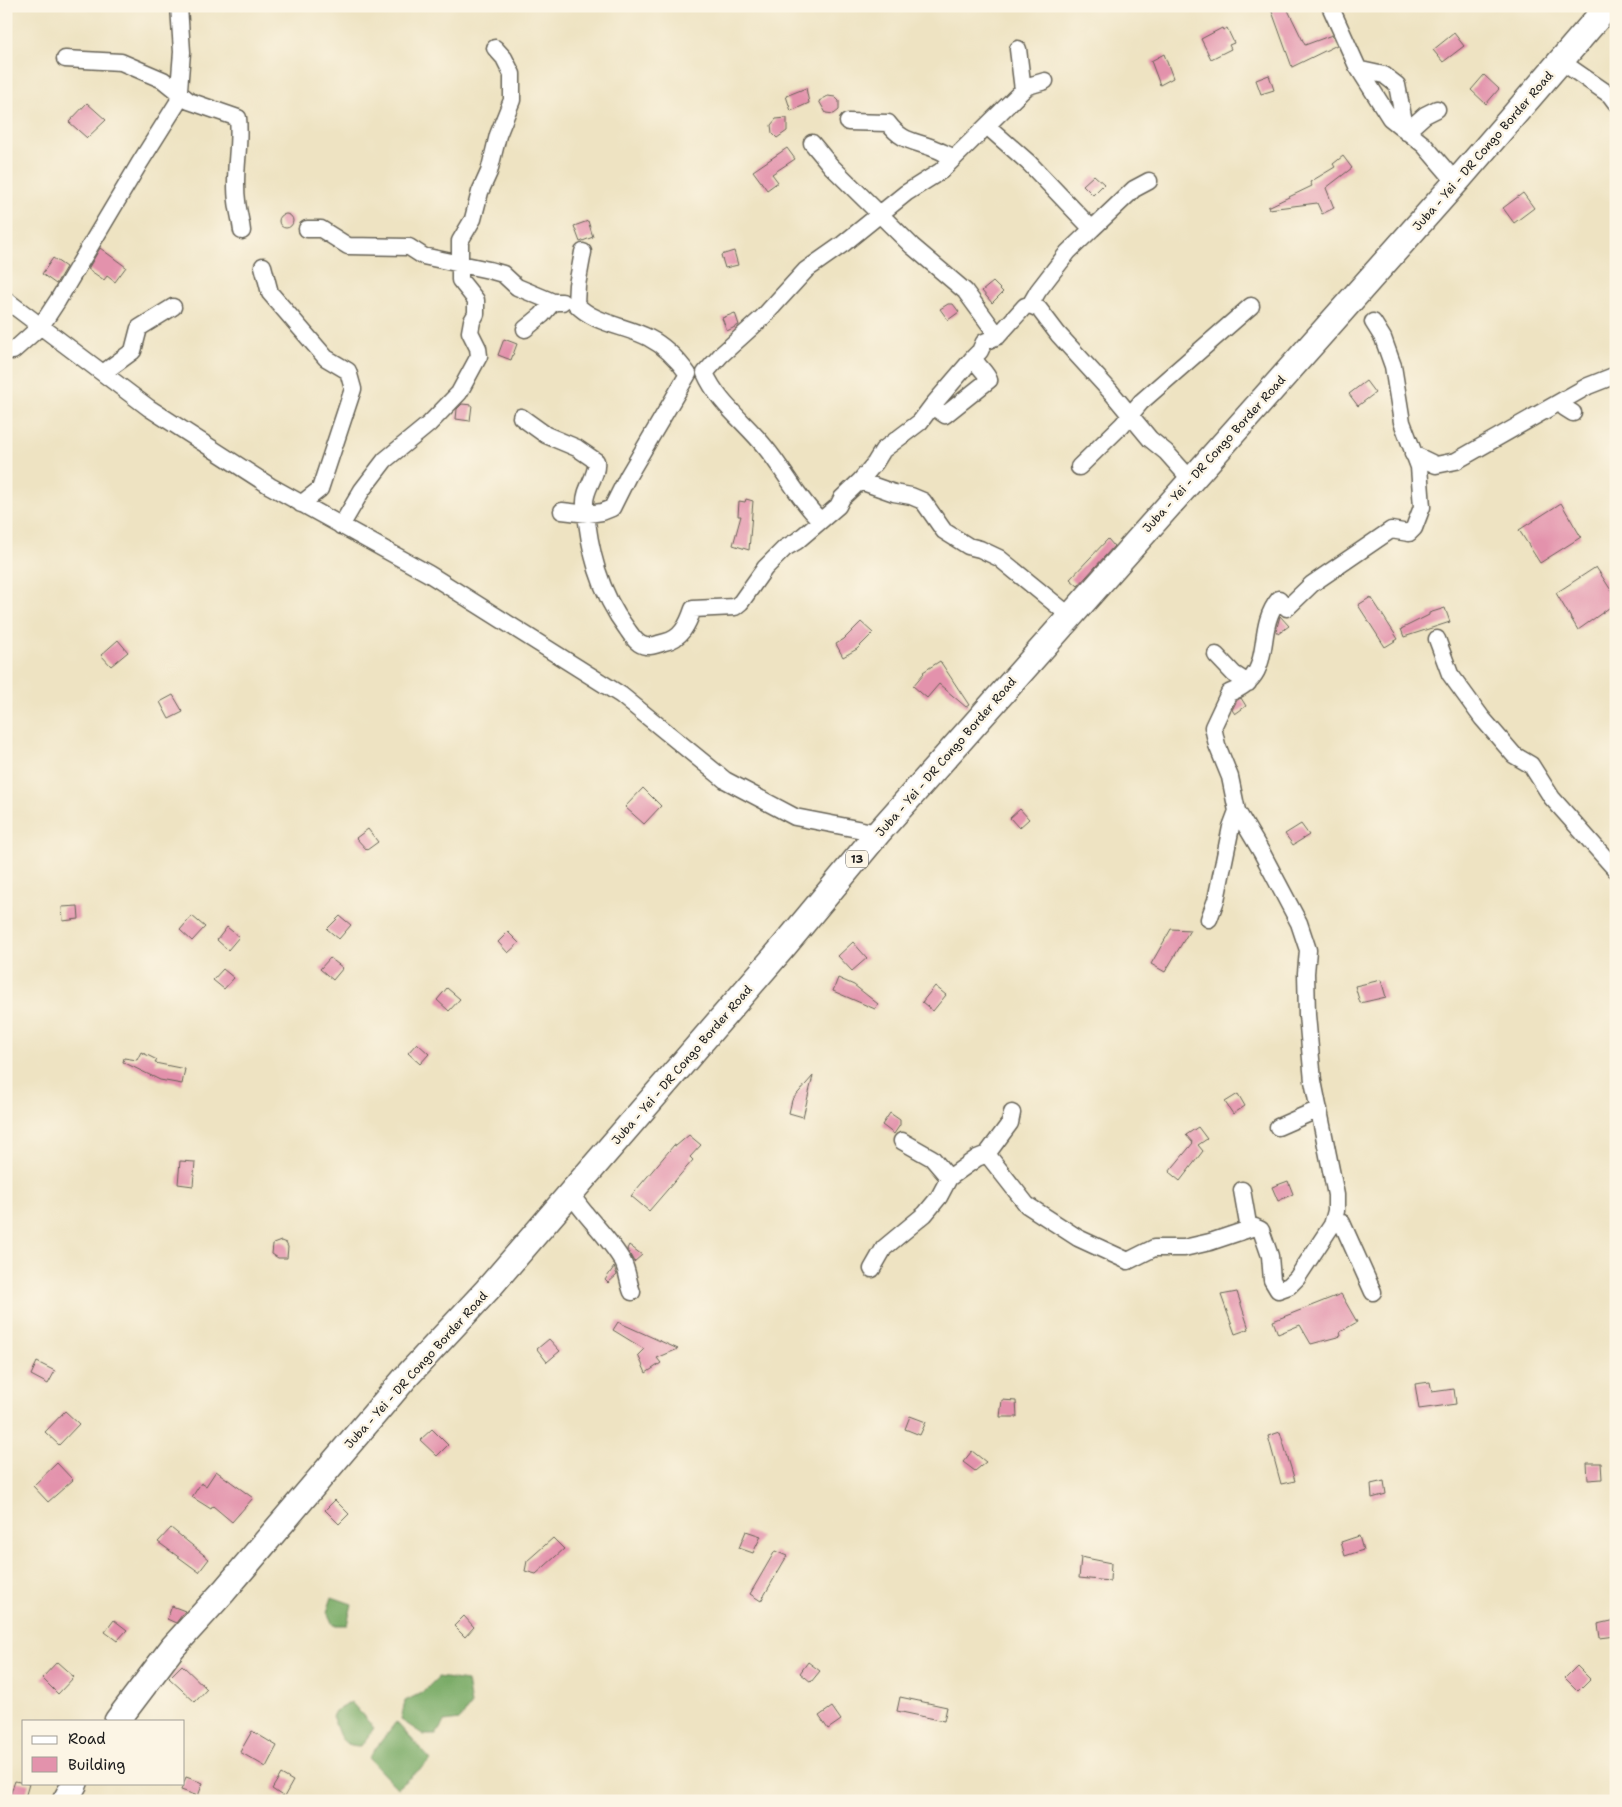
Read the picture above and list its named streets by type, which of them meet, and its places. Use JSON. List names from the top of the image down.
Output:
{
  "streets": {
    "main road": ["Juba - Yei - DR Congo Border Road", "13"]
  },
  "legend": ["Road", "Building"]
}
